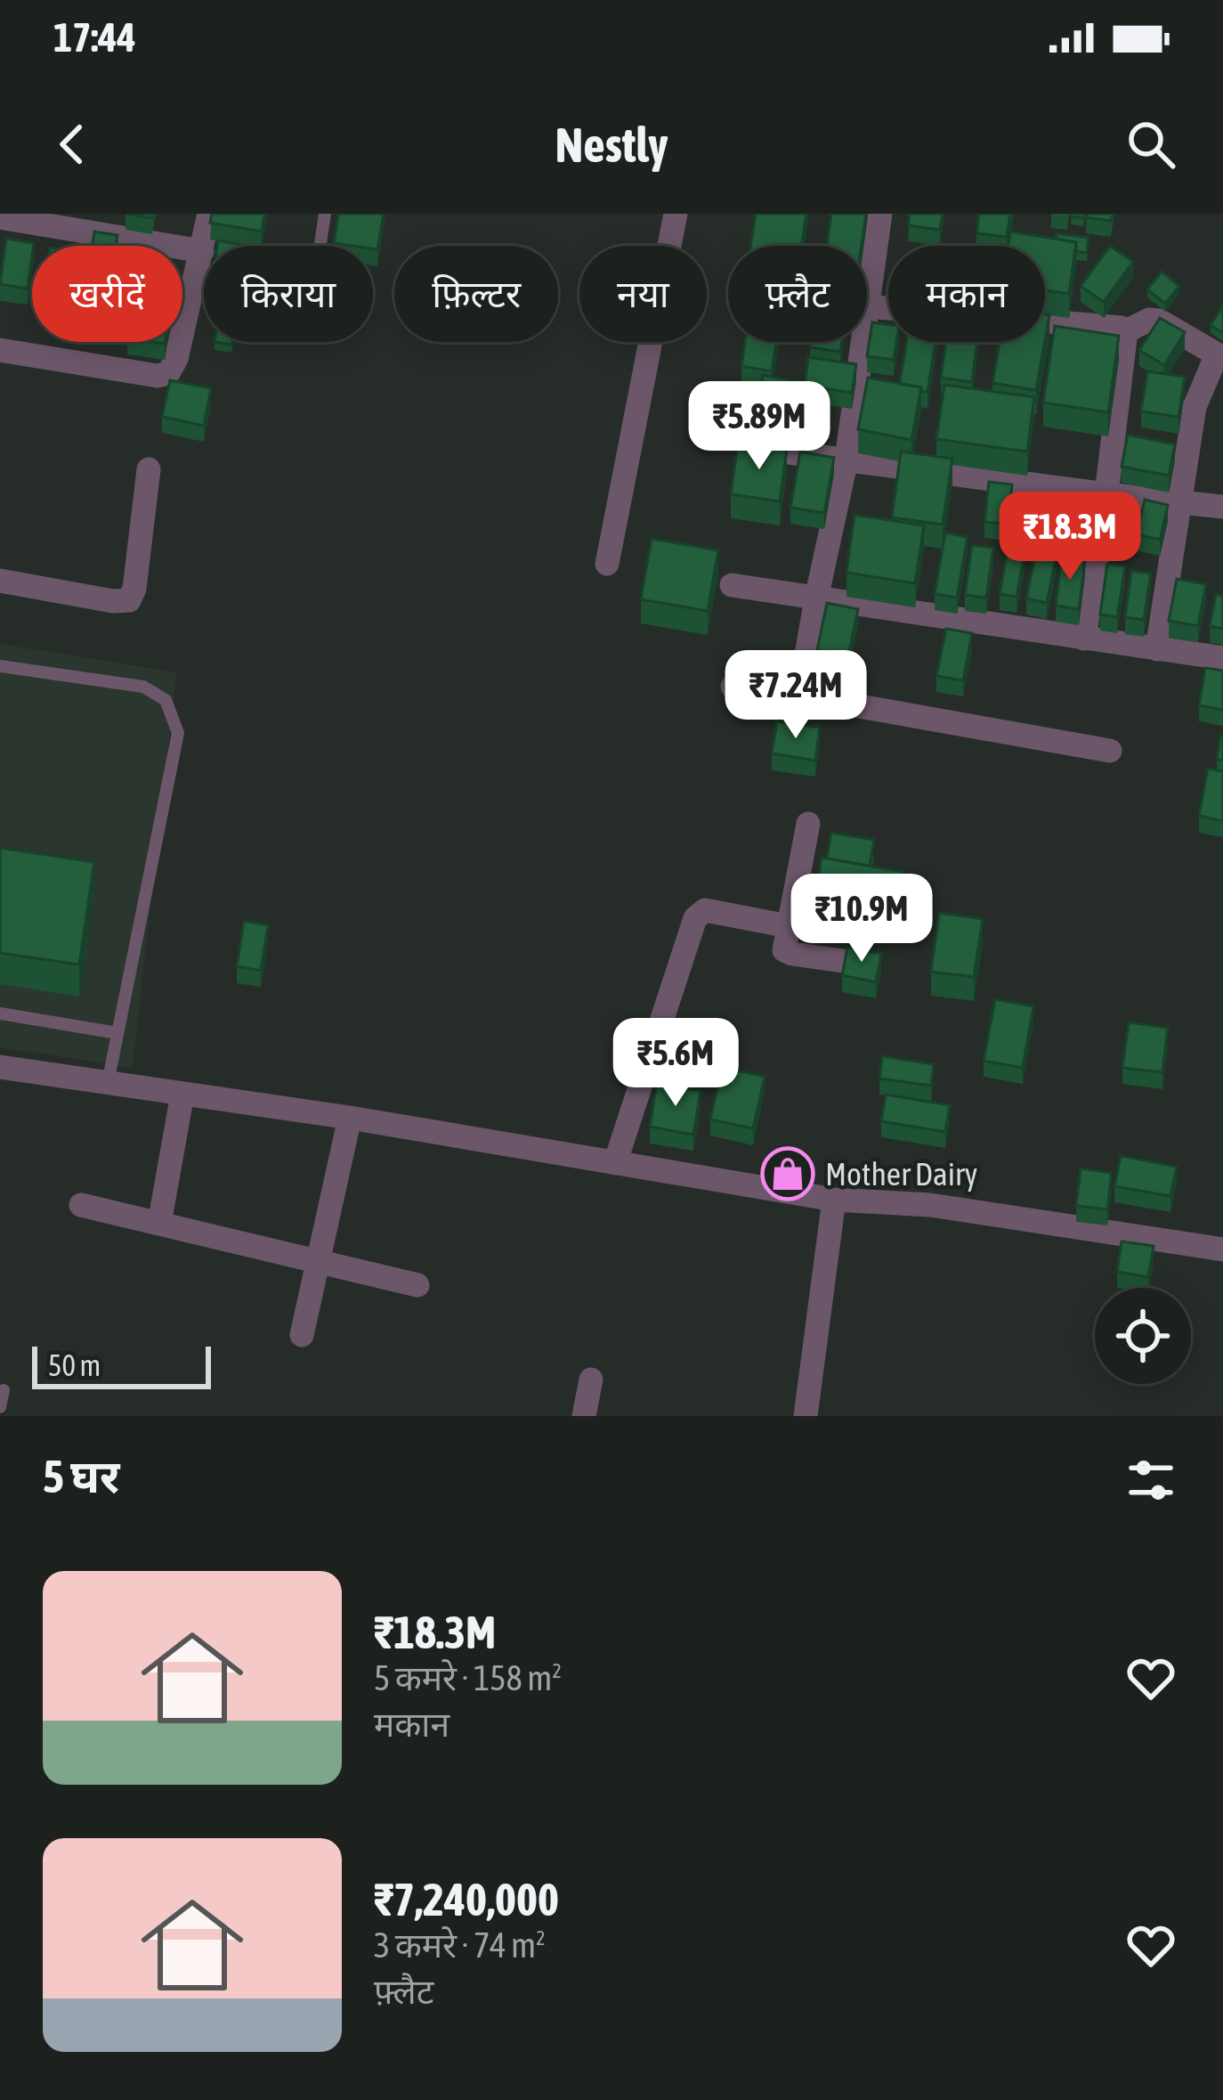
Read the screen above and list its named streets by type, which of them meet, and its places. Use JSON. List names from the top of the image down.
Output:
{
  "places": {
    "shop": ["Mother Dairy"]
  },
  "scale_bar": "50 m",
  "page": {
    "status": "17:44",
    "header": "Nestly",
    "chip": [
      "खरीदें",
      "किराया",
      "फ़िल्टर",
      "नया",
      "फ़्लैट",
      "मकान"
    ],
    "price": [
      "₹5.89M",
      "₹18.3M",
      "₹7.24M",
      "₹10.9M",
      "₹5.6M"
    ],
    "scale": "50 m",
    "heading": "5 घर",
    "list": [
      {
        "name": "₹18.3M",
        "note": "5 कमरे · 158 m² · मकान"
      },
      {
        "name": "₹7,240,000",
        "note": "3 कमरे · 74 m² · फ़्लैट"
      }
    ]
  }
}
